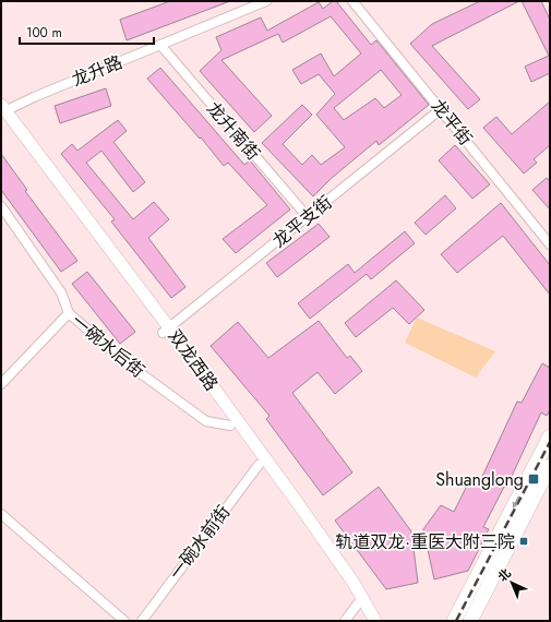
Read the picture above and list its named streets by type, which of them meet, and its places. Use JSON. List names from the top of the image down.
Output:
{
  "streets": {
    "main road": ["双龙西路"],
    "street": [
      "龙升路",
      "龙平街",
      "龙升南街",
      "龙平支街",
      "一碗水后街",
      "一碗水前街"
    ]
  },
  "crossings": [
    ["龙升路", "龙升南街"],
    ["龙升路", "双龙西路"],
    ["龙平街", "龙平支街"],
    ["龙升南街", "龙平支街"],
    ["龙平支街", "双龙西路"],
    ["一碗水后街", "双龙西路"],
    ["双龙西路", "一碗水前街"]
  ],
  "places": {
    "transit": ["Shuanglong", "轨道双龙·重医大附三院"]
  },
  "scale_bar": "100 m",
  "north": "top left"
}
